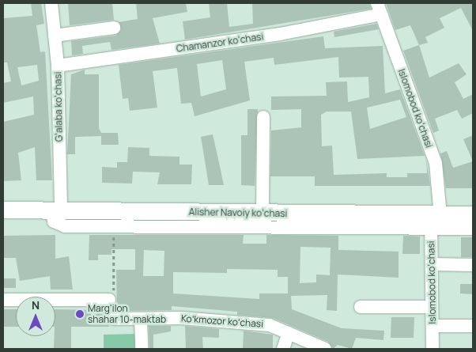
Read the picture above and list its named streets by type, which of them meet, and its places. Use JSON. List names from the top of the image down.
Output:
{
  "streets": {
    "main road": ["Alisher Navoiy koʻchasi"],
    "street": [
      "Chamanzor koʻchasi",
      "Gʻalaba koʻchasi",
      "Islomobod koʻchasi",
      "Islomobod ko‘chasi",
      "Koʻkmozor koʻchasi"
    ]
  },
  "crossings": [
    ["Chamanzor koʻchasi", "Gʻalaba koʻchasi"],
    ["Chamanzor koʻchasi", "Islomobod koʻchasi"],
    ["Gʻalaba koʻchasi", "Alisher Navoiy koʻchasi"],
    ["Islomobod koʻchasi", "Alisher Navoiy koʻchasi"],
    ["Islomobod koʻchasi", "Islomobod ko‘chasi"],
    ["Alisher Navoiy koʻchasi", "Islomobod ko‘chasi"]
  ],
  "places": ["Marg'ilon shahar 10-maktab"],
  "north": "top"
}
